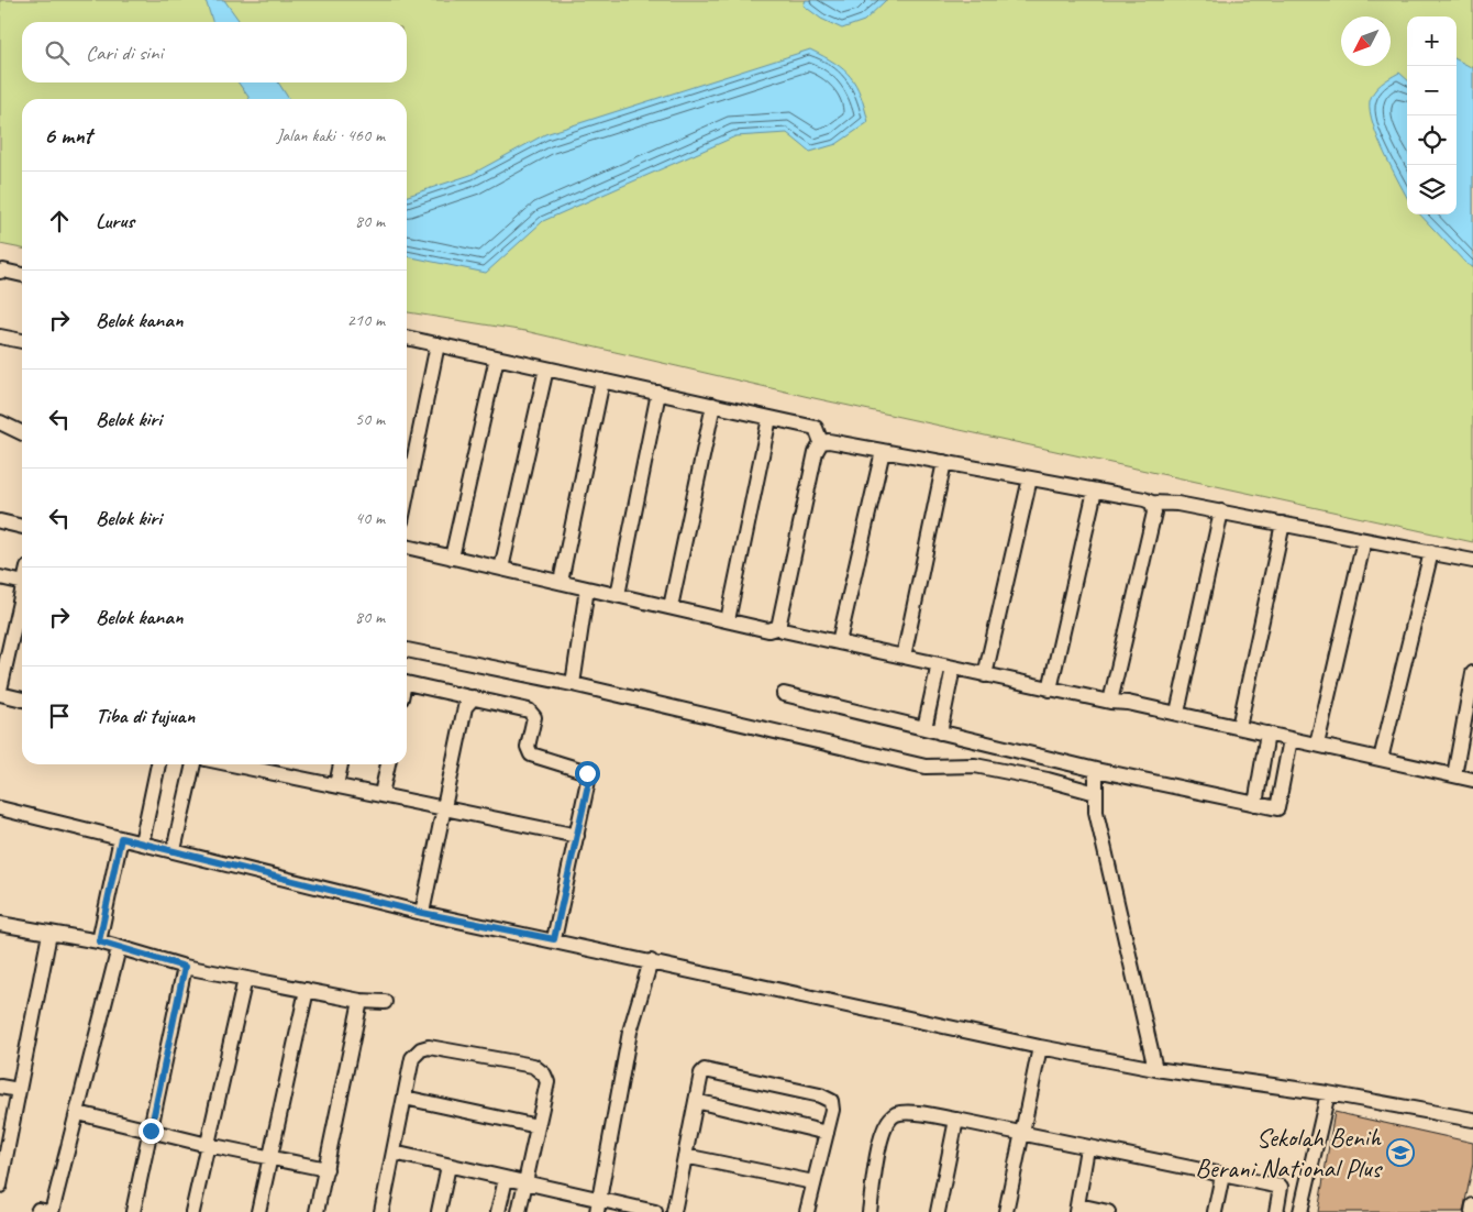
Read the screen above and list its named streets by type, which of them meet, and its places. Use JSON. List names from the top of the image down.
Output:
{
  "places": {
    "school or university": ["Sekolah Benih Berani National Plus"]
  },
  "north": "bottom left",
  "page": {
    "map_buttons": ["+", "−"],
    "search": "Cari di sini",
    "heading": ["6 mnt", "Jalan kaki · 460 m"],
    "list": [
      ["Lurus", "80 m"],
      ["Belok kanan", "210 m"],
      ["Belok kiri", "50 m"],
      ["Belok kiri", "40 m"],
      ["Belok kanan", "80 m"],
      "Tiba di tujuan"
    ]
  }
}
